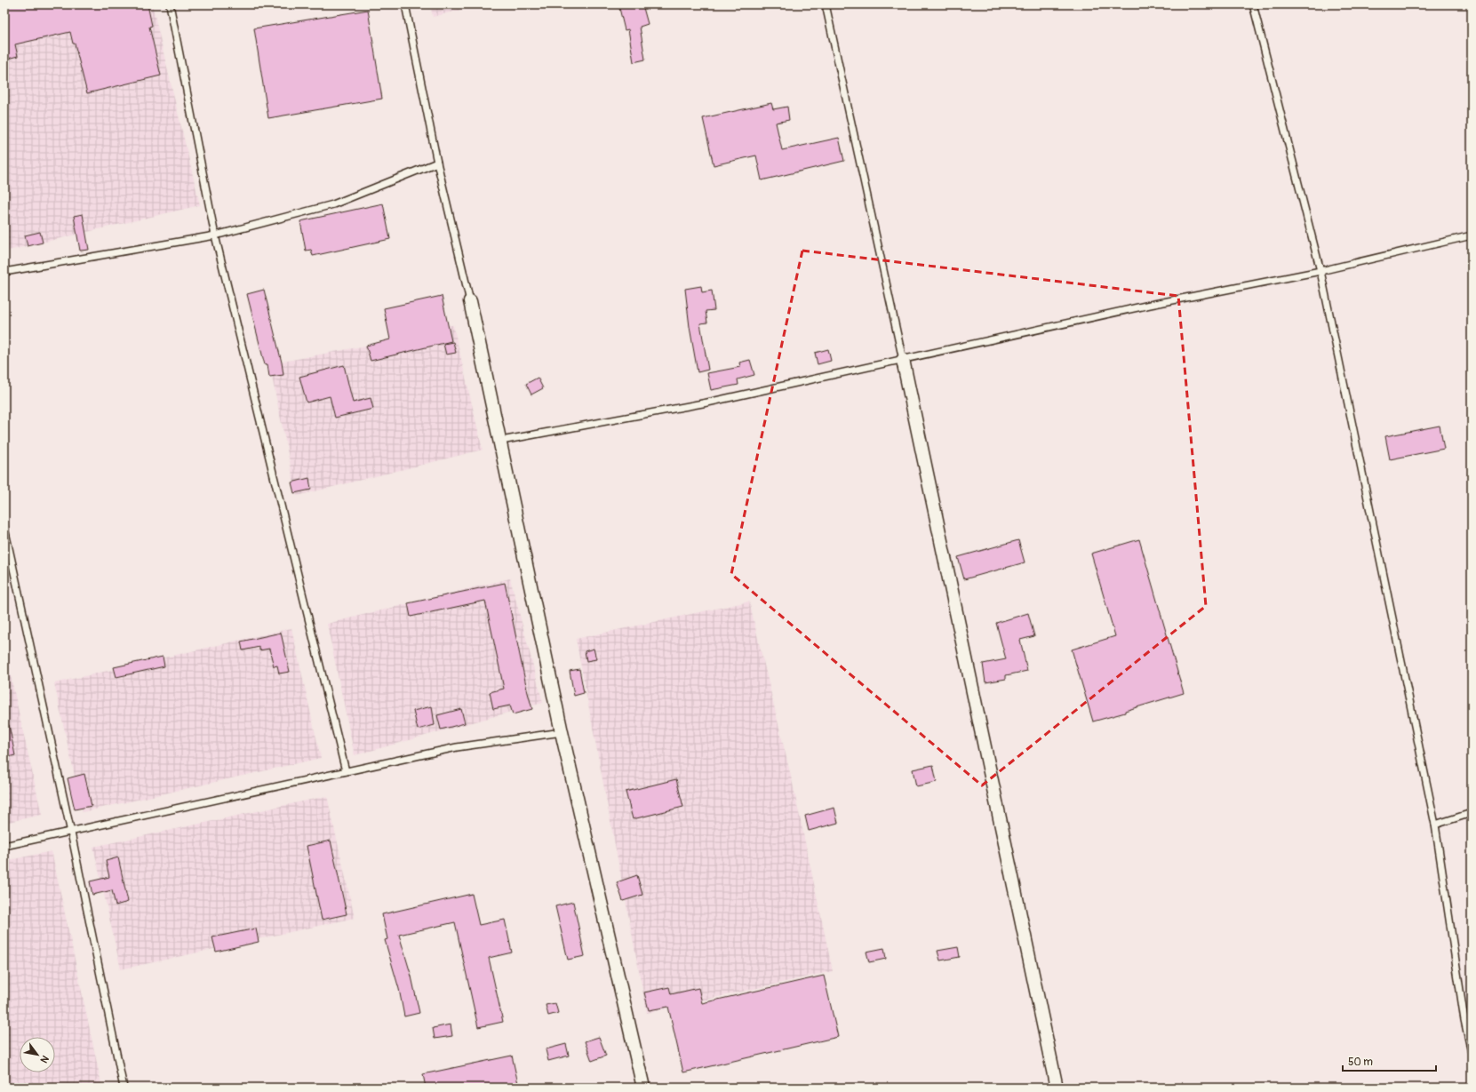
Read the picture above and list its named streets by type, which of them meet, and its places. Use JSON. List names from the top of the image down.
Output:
{
  "scale_bar": "50 m",
  "north": "bottom right"
}
